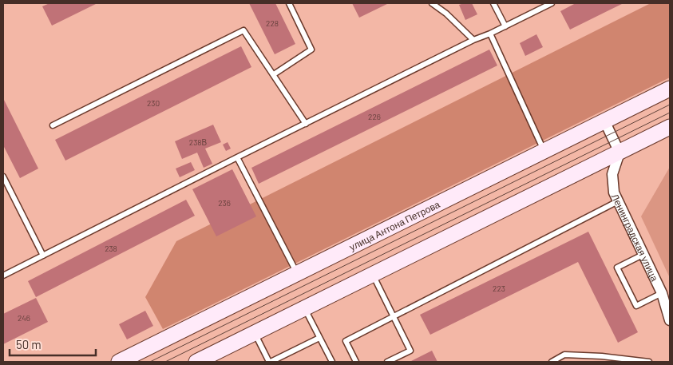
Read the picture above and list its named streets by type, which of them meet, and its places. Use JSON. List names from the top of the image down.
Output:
{
  "streets": {
    "main road": ["улица Антона Петрова"],
    "street": ["Ленинградская улица"]
  },
  "house_numbers": [
    "228",
    "230",
    "226",
    "238В",
    "236",
    "238",
    "223",
    "246"
  ],
  "scale_bar": "50 m"
}
